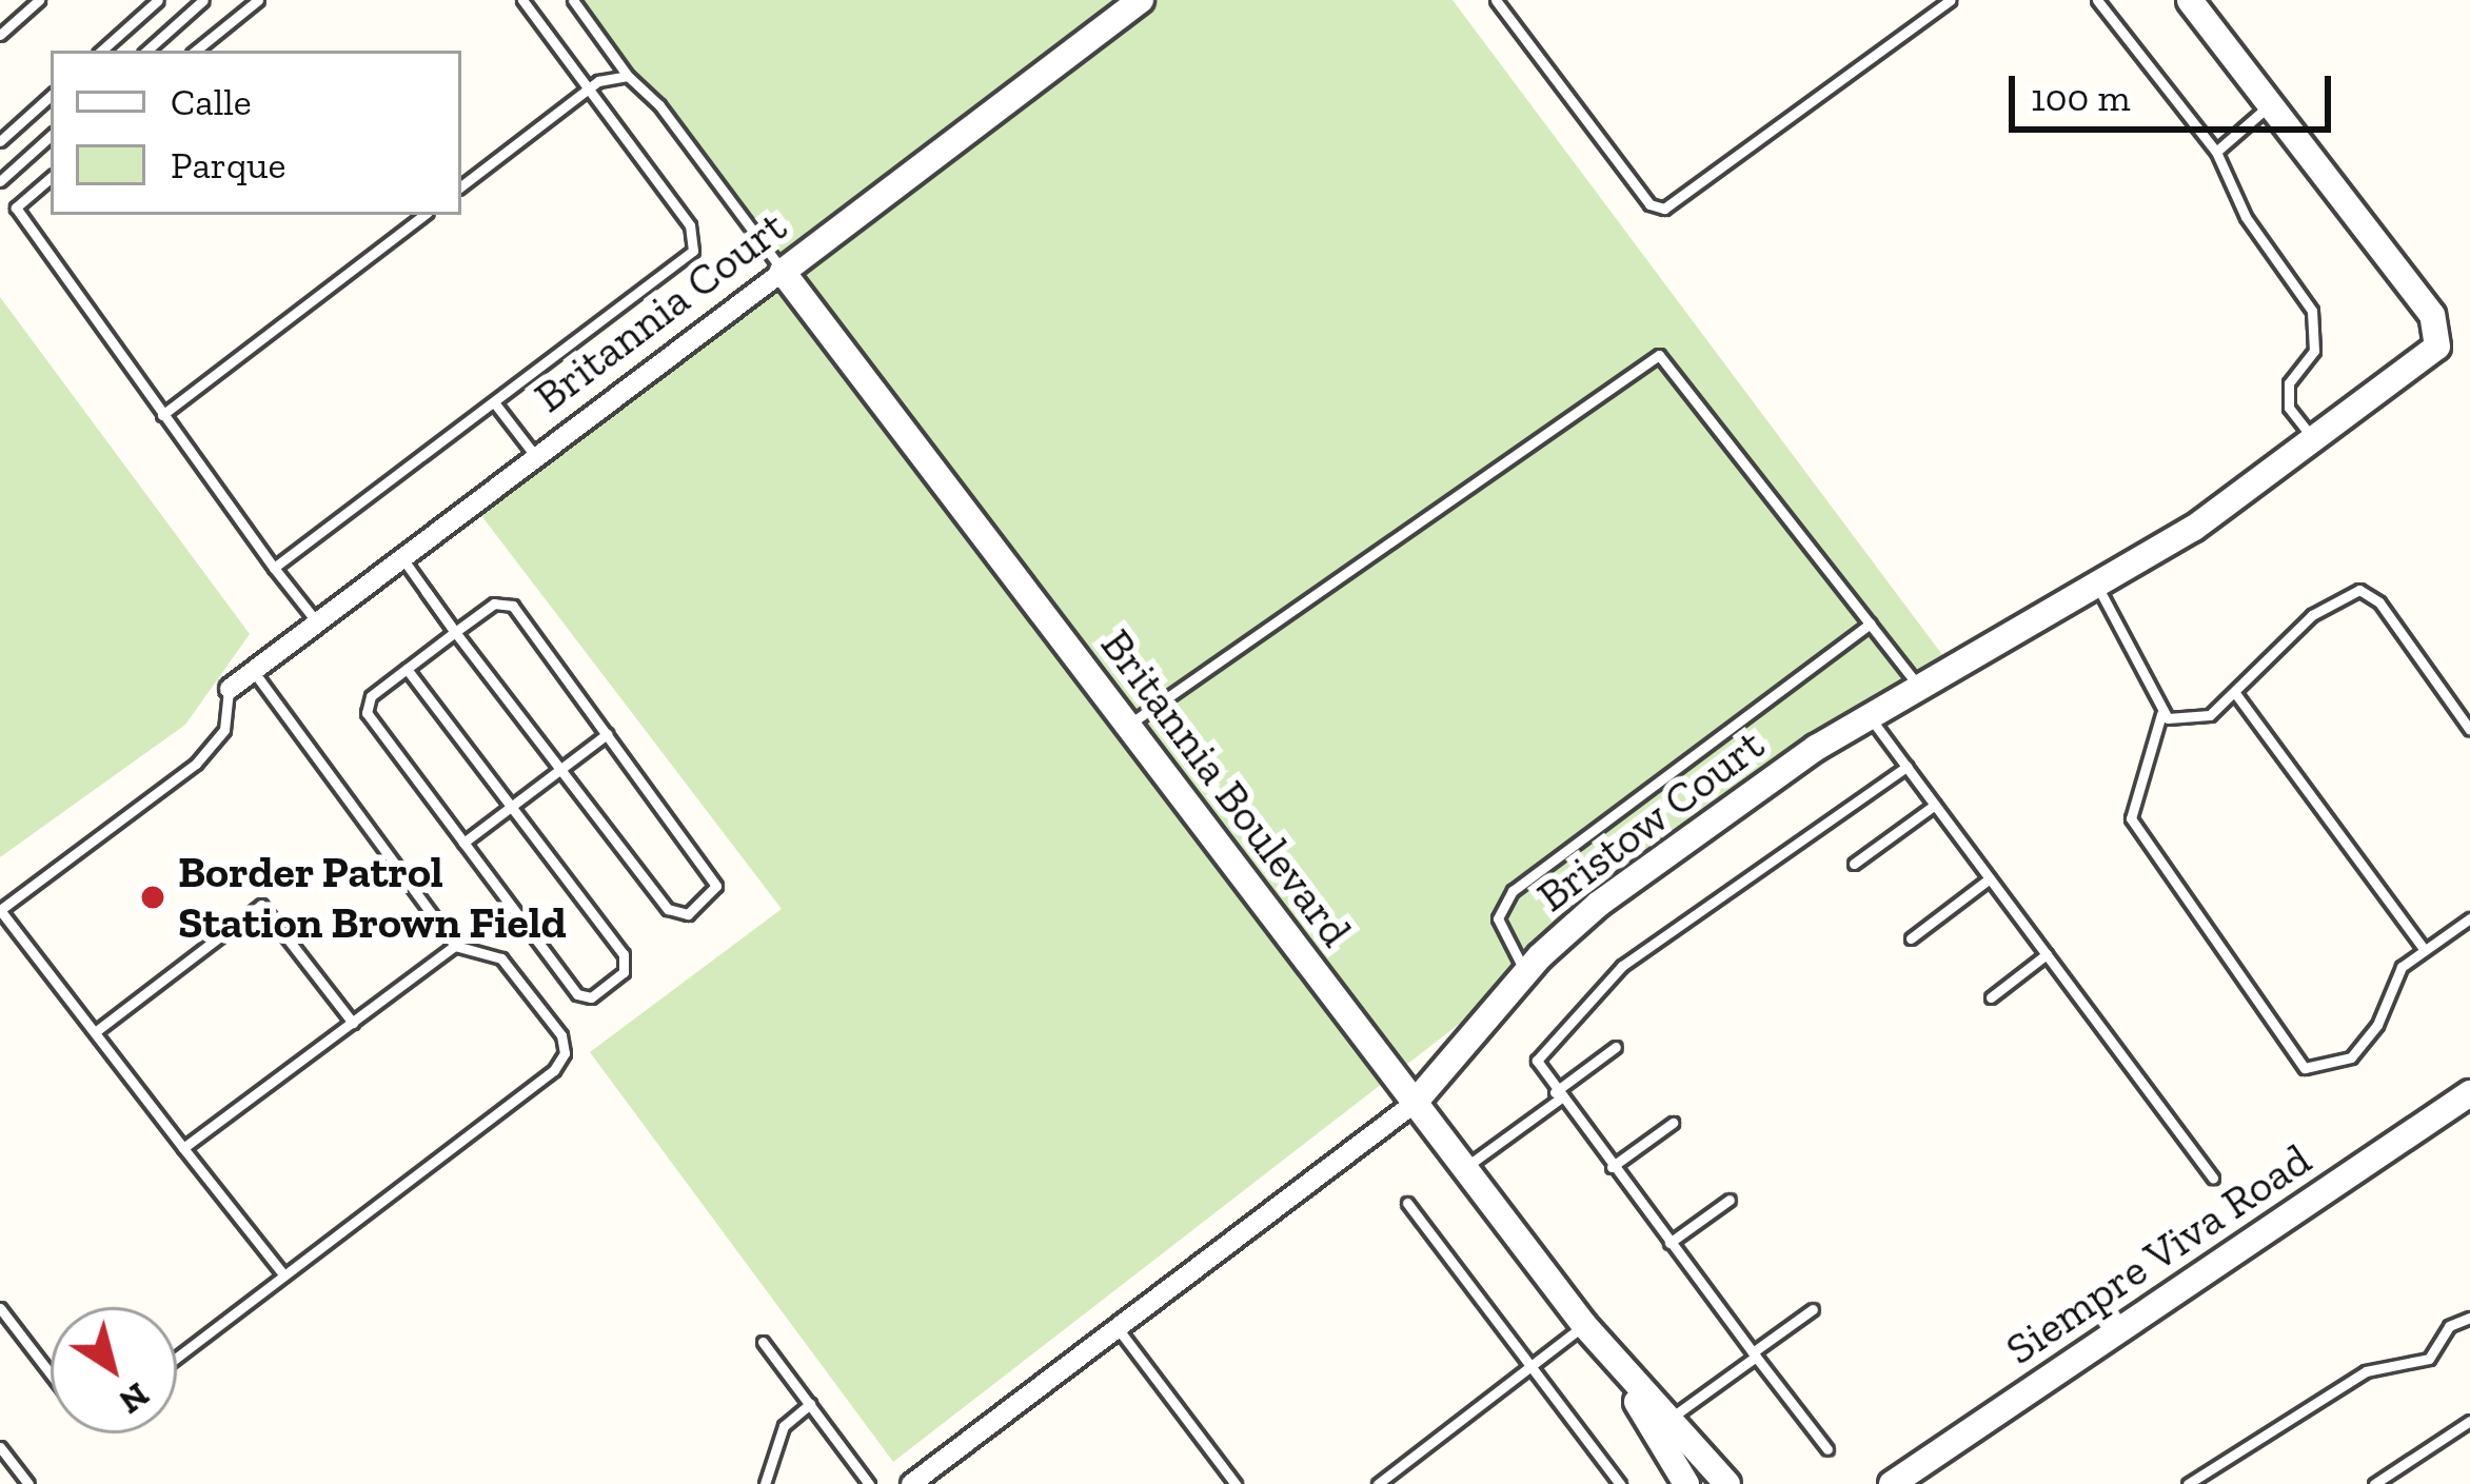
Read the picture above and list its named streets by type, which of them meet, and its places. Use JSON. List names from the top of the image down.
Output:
{
  "streets": {
    "street": [
      "Britannia Court",
      "Britannia Boulevard",
      "Bristow Court",
      "Siempre Viva Road"
    ]
  },
  "crossings": [
    ["Britannia Court", "Britannia Boulevard"],
    ["Britannia Boulevard", "Bristow Court"]
  ],
  "places": ["Border Patrol Station Brown Field"],
  "legend": ["Calle", "Parque"],
  "scale_bar": "100 m",
  "north": "bottom right"
}
